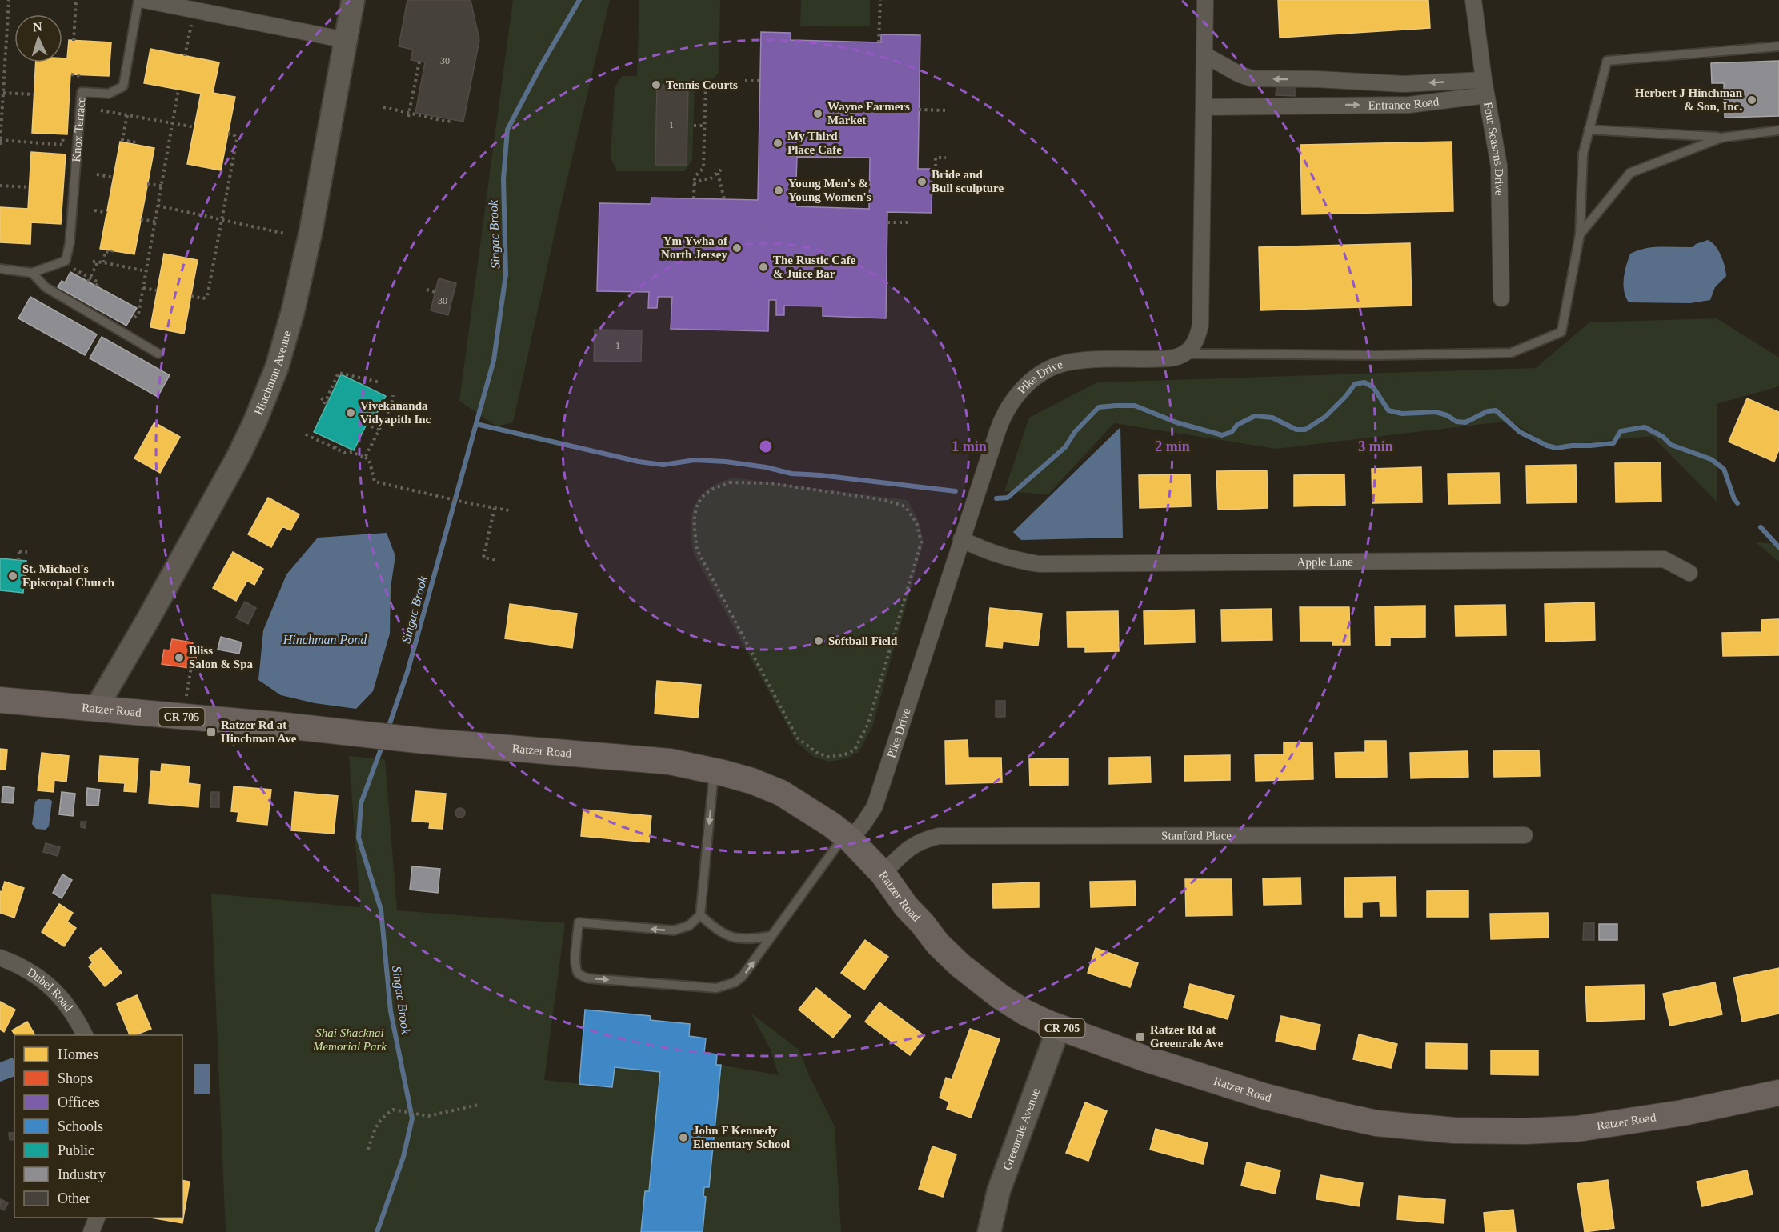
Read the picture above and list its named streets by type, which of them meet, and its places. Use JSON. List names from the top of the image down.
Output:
{
  "streets": {
    "main road": ["Ratzer Road", "CR 705"],
    "street": [
      "Entrance Road",
      "Four Seasons Drive",
      "Hinchman Avenue",
      "Pike Drive",
      "Apple Lane",
      "Stanford Place",
      "Dubel Road",
      "Greenrale Avenue"
    ],
    "lane": ["Knox Terrace"]
  },
  "crossings": [
    ["Entrance Road", "Four Seasons Drive"],
    ["Hinchman Avenue", "Ratzer Road"],
    ["Pike Drive", "Apple Lane"],
    ["Pike Drive", "Ratzer Road"],
    ["Ratzer Road", "Stanford Place"],
    ["Ratzer Road", "Greenrale Avenue"]
  ],
  "water": ["Singac Brook", "Hinchman Pond"],
  "parks": ["Shai Shacknai Memorial Park"],
  "places": {
    "other": [
      "Tennis Courts",
      "Herbert J Hinchman & Son, Inc.",
      "Wayne Farmers Market",
      "My Third Place Cafe",
      "Bride and Bull sculpture",
      "Young Men's & Young Women's",
      "Ym Ywha of North Jersey",
      "The Rustic Cafe & Juice Bar",
      "Vivekananda Vidyapith Inc",
      "St. Michael's Episcopal Church",
      "Softball Field",
      "Bliss Salon & Spa",
      "John F Kennedy Elementary School"
    ],
    "transit": ["Ratzer Rd at Hinchman Ave", "Ratzer Rd at Greenrale Ave"]
  },
  "house_numbers": [
    "30",
    "1",
    "30",
    "1"
  ],
  "legend": [
    "Homes",
    "Shops",
    "Offices",
    "Schools",
    "Public",
    "Industry",
    "Other"
  ],
  "north": "top",
  "rings": ["1 min", "2 min", "3 min"]
}
